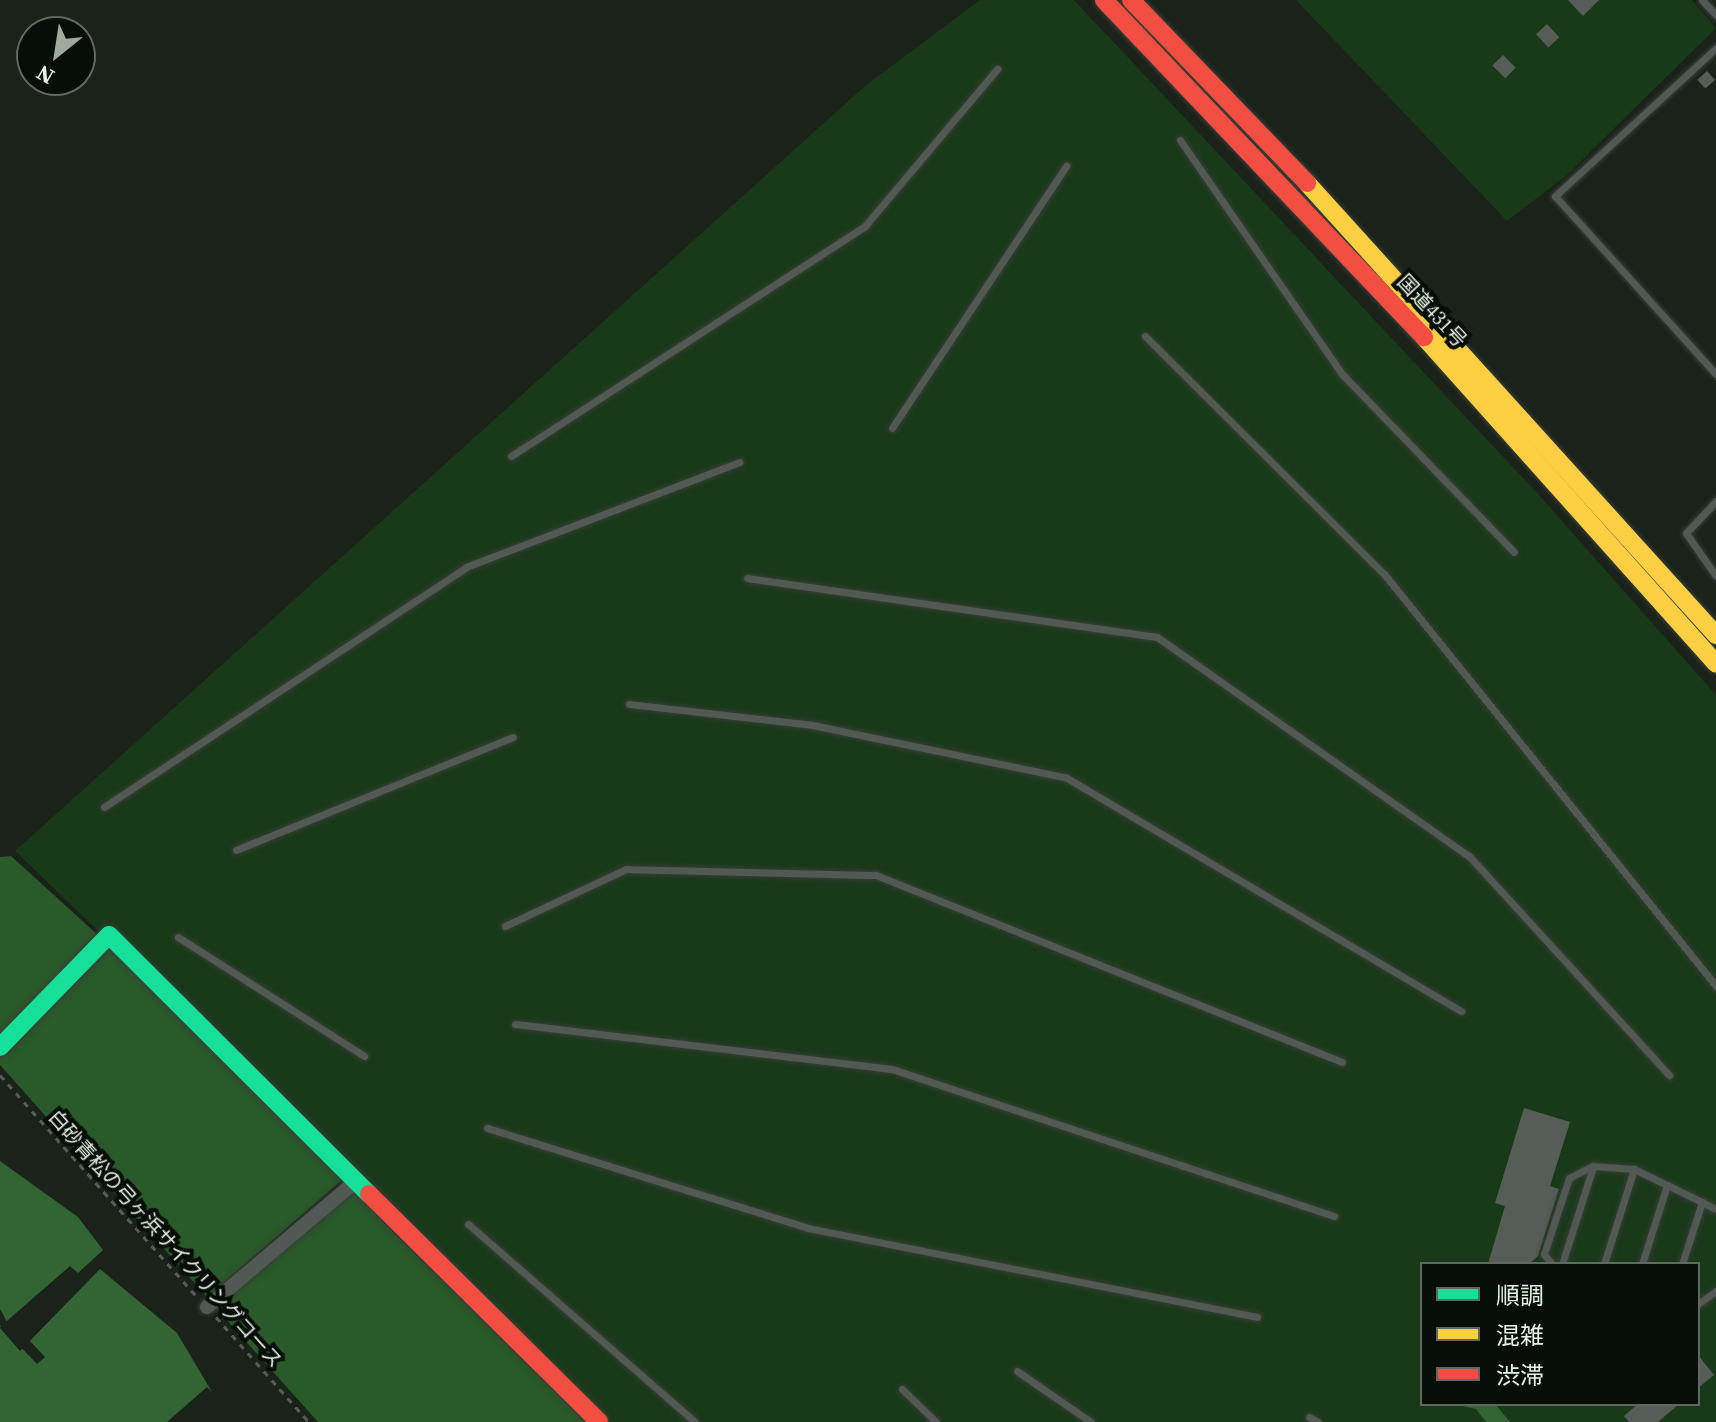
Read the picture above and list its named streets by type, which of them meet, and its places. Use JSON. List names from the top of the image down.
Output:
{
  "streets": {
    "main road": ["国道431号"],
    "path": ["白砂青松の弓ヶ浜サイクリングコース"]
  },
  "legend": ["順調", "混雑", "渋滞"],
  "north": "bottom left"
}
